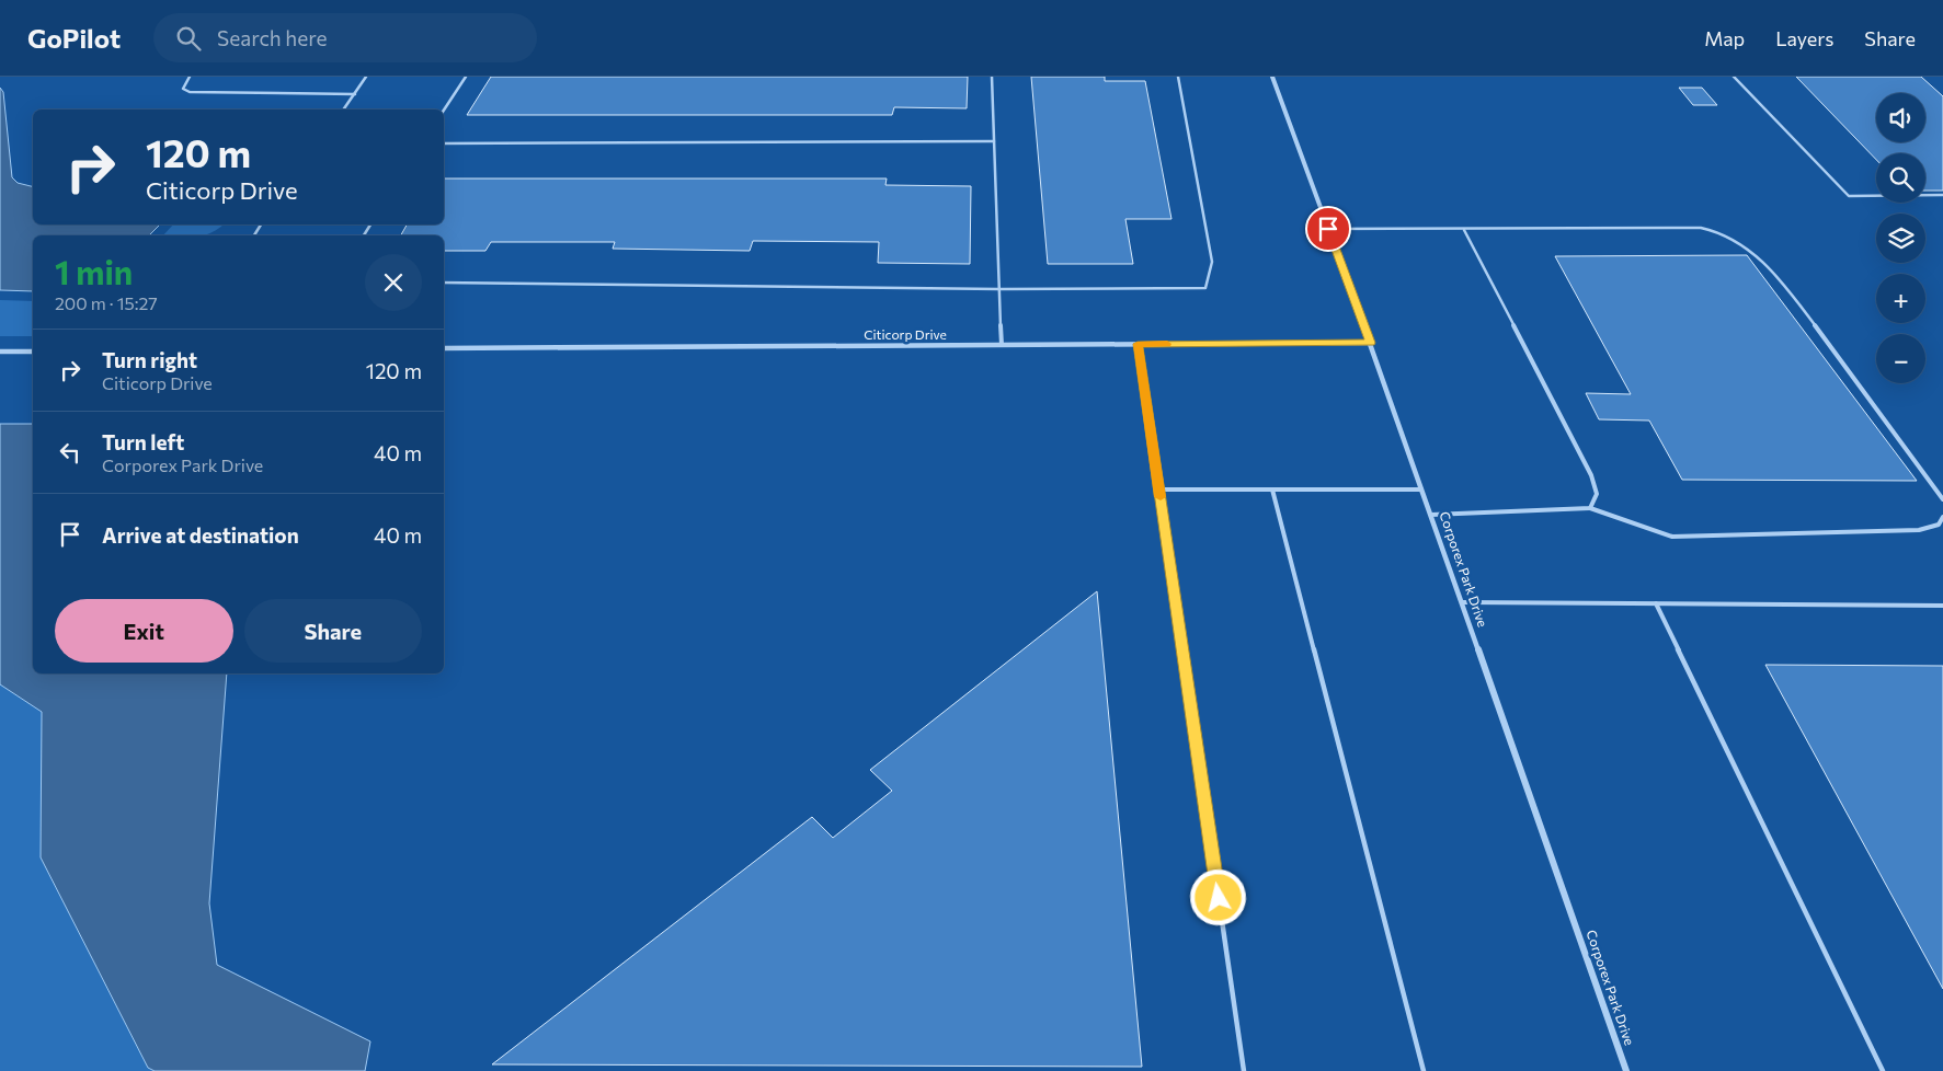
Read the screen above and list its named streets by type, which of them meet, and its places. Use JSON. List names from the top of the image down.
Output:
{
  "streets": {
    "street": ["Citicorp Drive", "Corporex Park Drive"]
  },
  "crossings": [
    ["Citicorp Drive", "Corporex Park Drive"]
  ],
  "page": {
    "header": "GoPilot",
    "search": "Search here",
    "nav": ["Map", "Layers", "Share"],
    "map_buttons": ["+", "−"],
    "turn": ["120 m", "Citicorp Drive"],
    "heading": ["1 min", "200 m · 15:27"],
    "list": [
      {
        "name": "Turn right",
        "note": "Citicorp Drive",
        "value": "120 m"
      },
      {
        "name": "Turn left",
        "note": "Corporex Park Drive",
        "value": "40 m"
      },
      {
        "name": "Arrive at destination",
        "value": "40 m"
      }
    ],
    "buttons": ["Exit", "Share"]
  }
}
